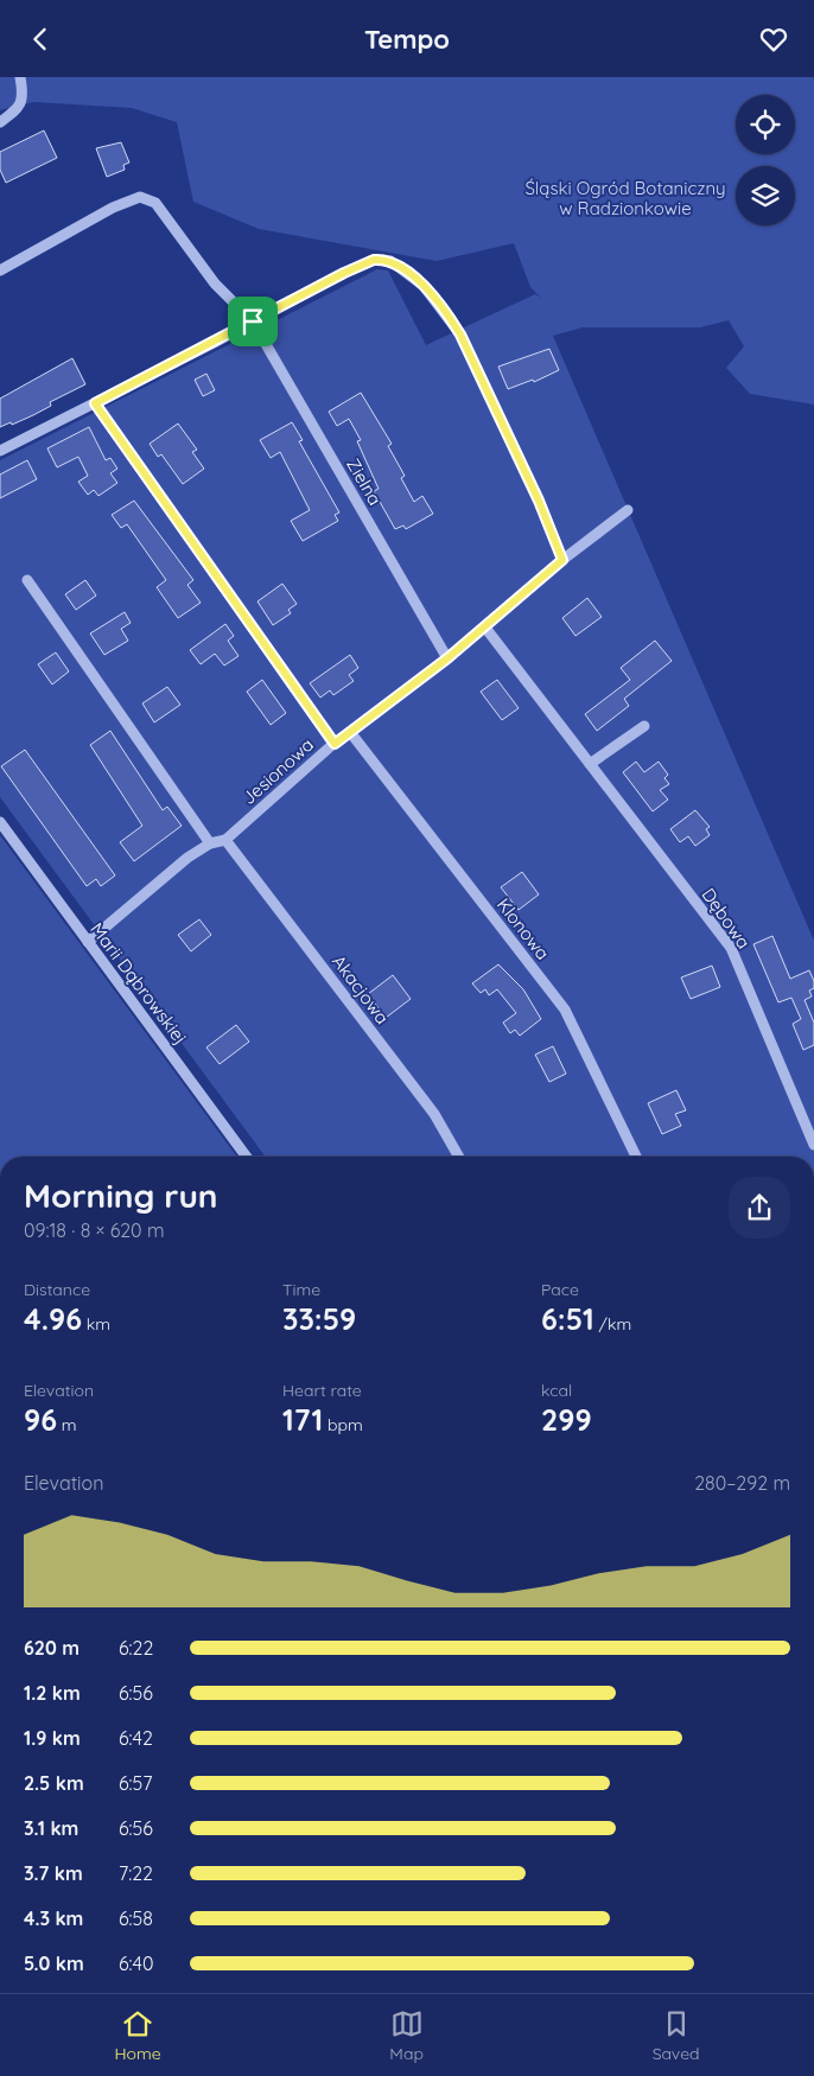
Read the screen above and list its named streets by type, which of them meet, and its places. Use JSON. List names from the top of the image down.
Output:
{
  "streets": {
    "street": [
      "Zielna",
      "Jesionowa",
      "Dębowa",
      "Klonowa",
      "Marii Dąbrowskiej",
      "Akacjowa"
    ]
  },
  "crossings": [
    ["Zielna", "Jesionowa"],
    ["Jesionowa", "Dębowa"],
    ["Jesionowa", "Klonowa"],
    ["Jesionowa", "Marii Dąbrowskiej"],
    ["Jesionowa", "Akacjowa"]
  ],
  "parks": ["Śląski Ogród Botaniczny w Radzionkowie"],
  "page": {
    "header": "Tempo",
    "heading": ["Morning run", "09:18 · 8 × 620 m"],
    "stats": [
      ["Distance", "4.96 km"],
      ["Time", "33:59"],
      ["Pace", "6:51 /km"],
      ["Elevation", "96 m"],
      ["Heart rate", "171 bpm"],
      ["kcal", "299"]
    ],
    "chart": ["Elevation", "280–292 m"],
    "list": [
      {
        "name": "620 m",
        "note": "6:22"
      },
      {
        "name": "1.2 km",
        "note": "6:56"
      },
      {
        "name": "1.9 km",
        "note": "6:42"
      },
      {
        "name": "2.5 km",
        "note": "6:57"
      },
      {
        "name": "3.1 km",
        "note": "6:56"
      },
      {
        "name": "3.7 km",
        "note": "7:22"
      },
      {
        "name": "4.3 km",
        "note": "6:58"
      },
      {
        "name": "5.0 km",
        "note": "6:40"
      }
    ],
    "tabs": ["Home", "Map", "Saved"]
  }
}
